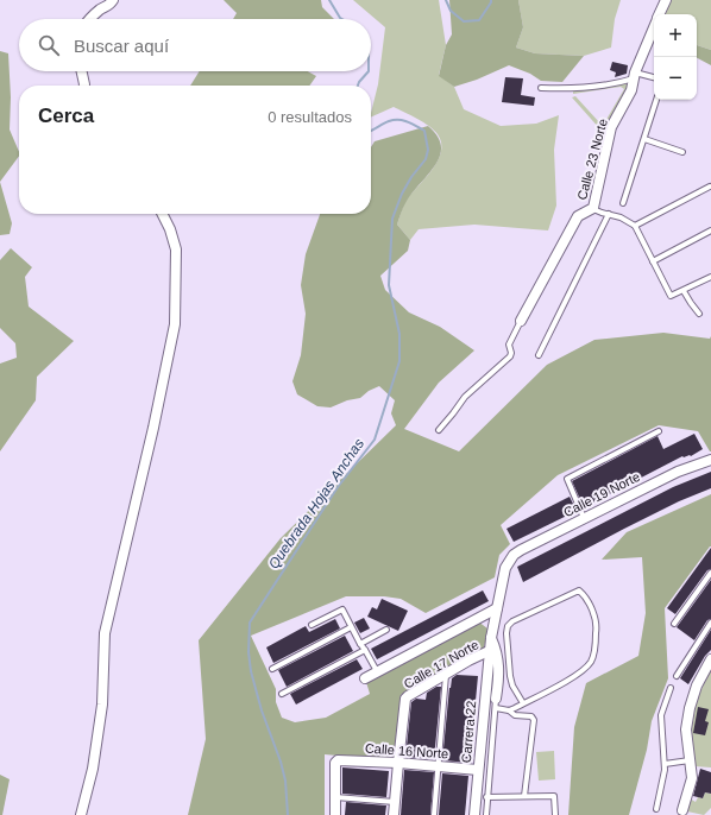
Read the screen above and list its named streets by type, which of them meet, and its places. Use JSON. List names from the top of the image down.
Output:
{
  "streets": {
    "street": [
      "Calle 23 Norte",
      "Calle 19 Norte",
      "Calle 17 Norte",
      "Carrera 22",
      "Calle 16 Norte"
    ]
  },
  "crossings": [
    ["Calle 19 Norte", "Carrera 22"],
    ["Calle 17 Norte", "Carrera 22"],
    ["Calle 17 Norte", "Calle 16 Norte"],
    ["Carrera 22", "Calle 16 Norte"]
  ],
  "water": ["Quebrada Hojas Anchas"],
  "page": {
    "map_buttons": ["+", "−"],
    "search": "Buscar aquí",
    "heading": ["Cerca", "0 resultados"]
  }
}
